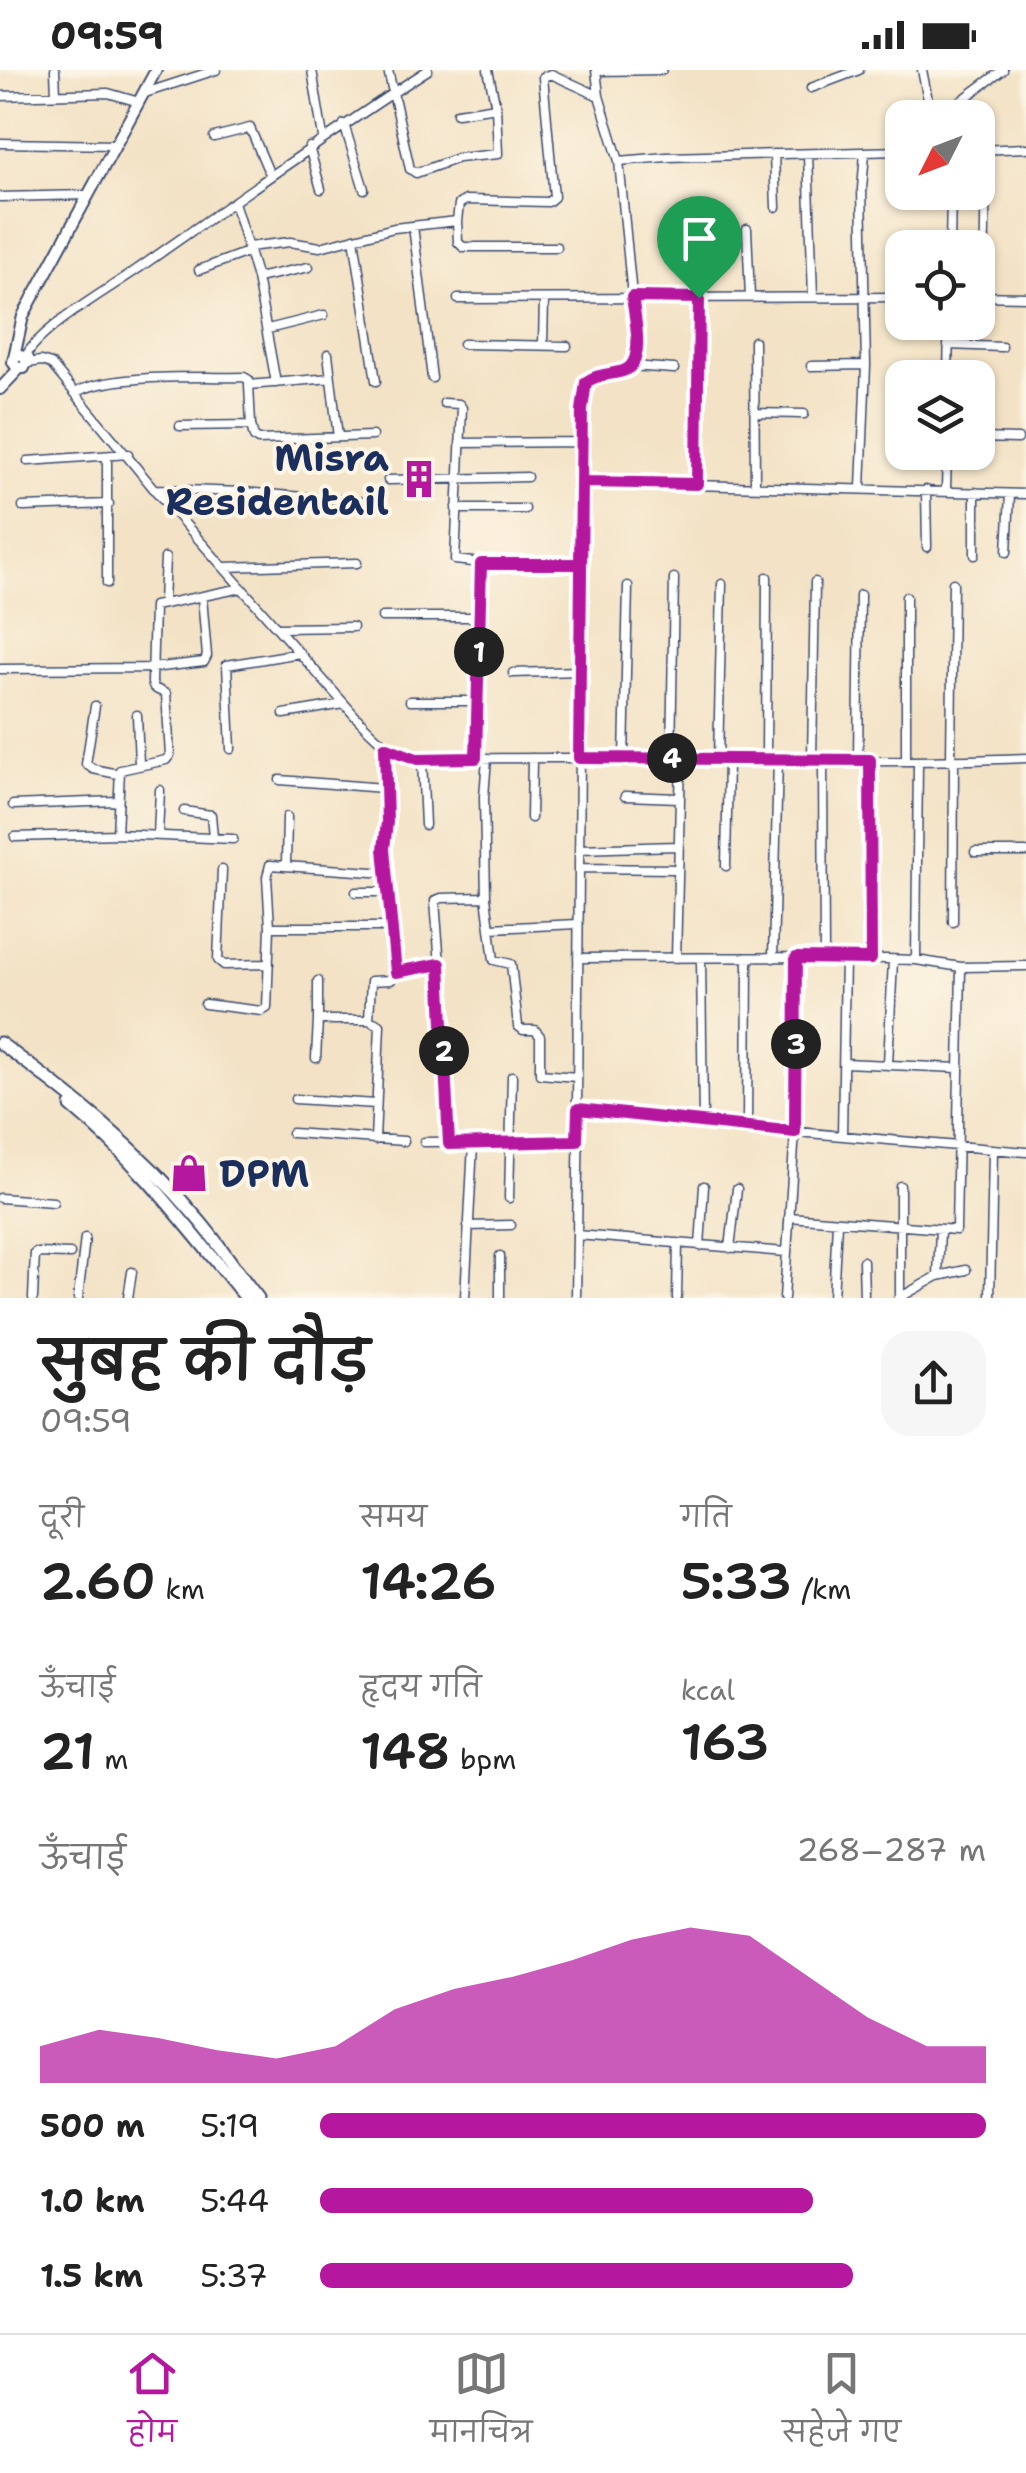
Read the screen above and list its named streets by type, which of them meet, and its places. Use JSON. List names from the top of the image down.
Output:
{
  "places": {
    "building": ["Misra Residentail"],
    "shop": ["DPM"]
  },
  "north": "bottom left",
  "page": {
    "status": "09:59",
    "pins": [
      "1",
      "4",
      "3",
      "2"
    ],
    "heading": ["सुबह की दौड़", "09:59"],
    "stats": [
      ["दूरी", "2.60 km"],
      ["समय", "14:26"],
      ["गति", "5:33 /km"],
      ["ऊँचाई", "21 m"],
      ["हृदय गति", "148 bpm"],
      ["kcal", "163"]
    ],
    "chart": ["ऊँचाई", "268–287 m"],
    "list": [
      {
        "name": "500 m",
        "note": "5:19"
      },
      {
        "name": "1.0 km",
        "note": "5:44"
      },
      {
        "name": "1.5 km",
        "note": "5:37"
      }
    ],
    "tabs": ["होम", "मानचित्र", "सहेजे गए"]
  }
}
